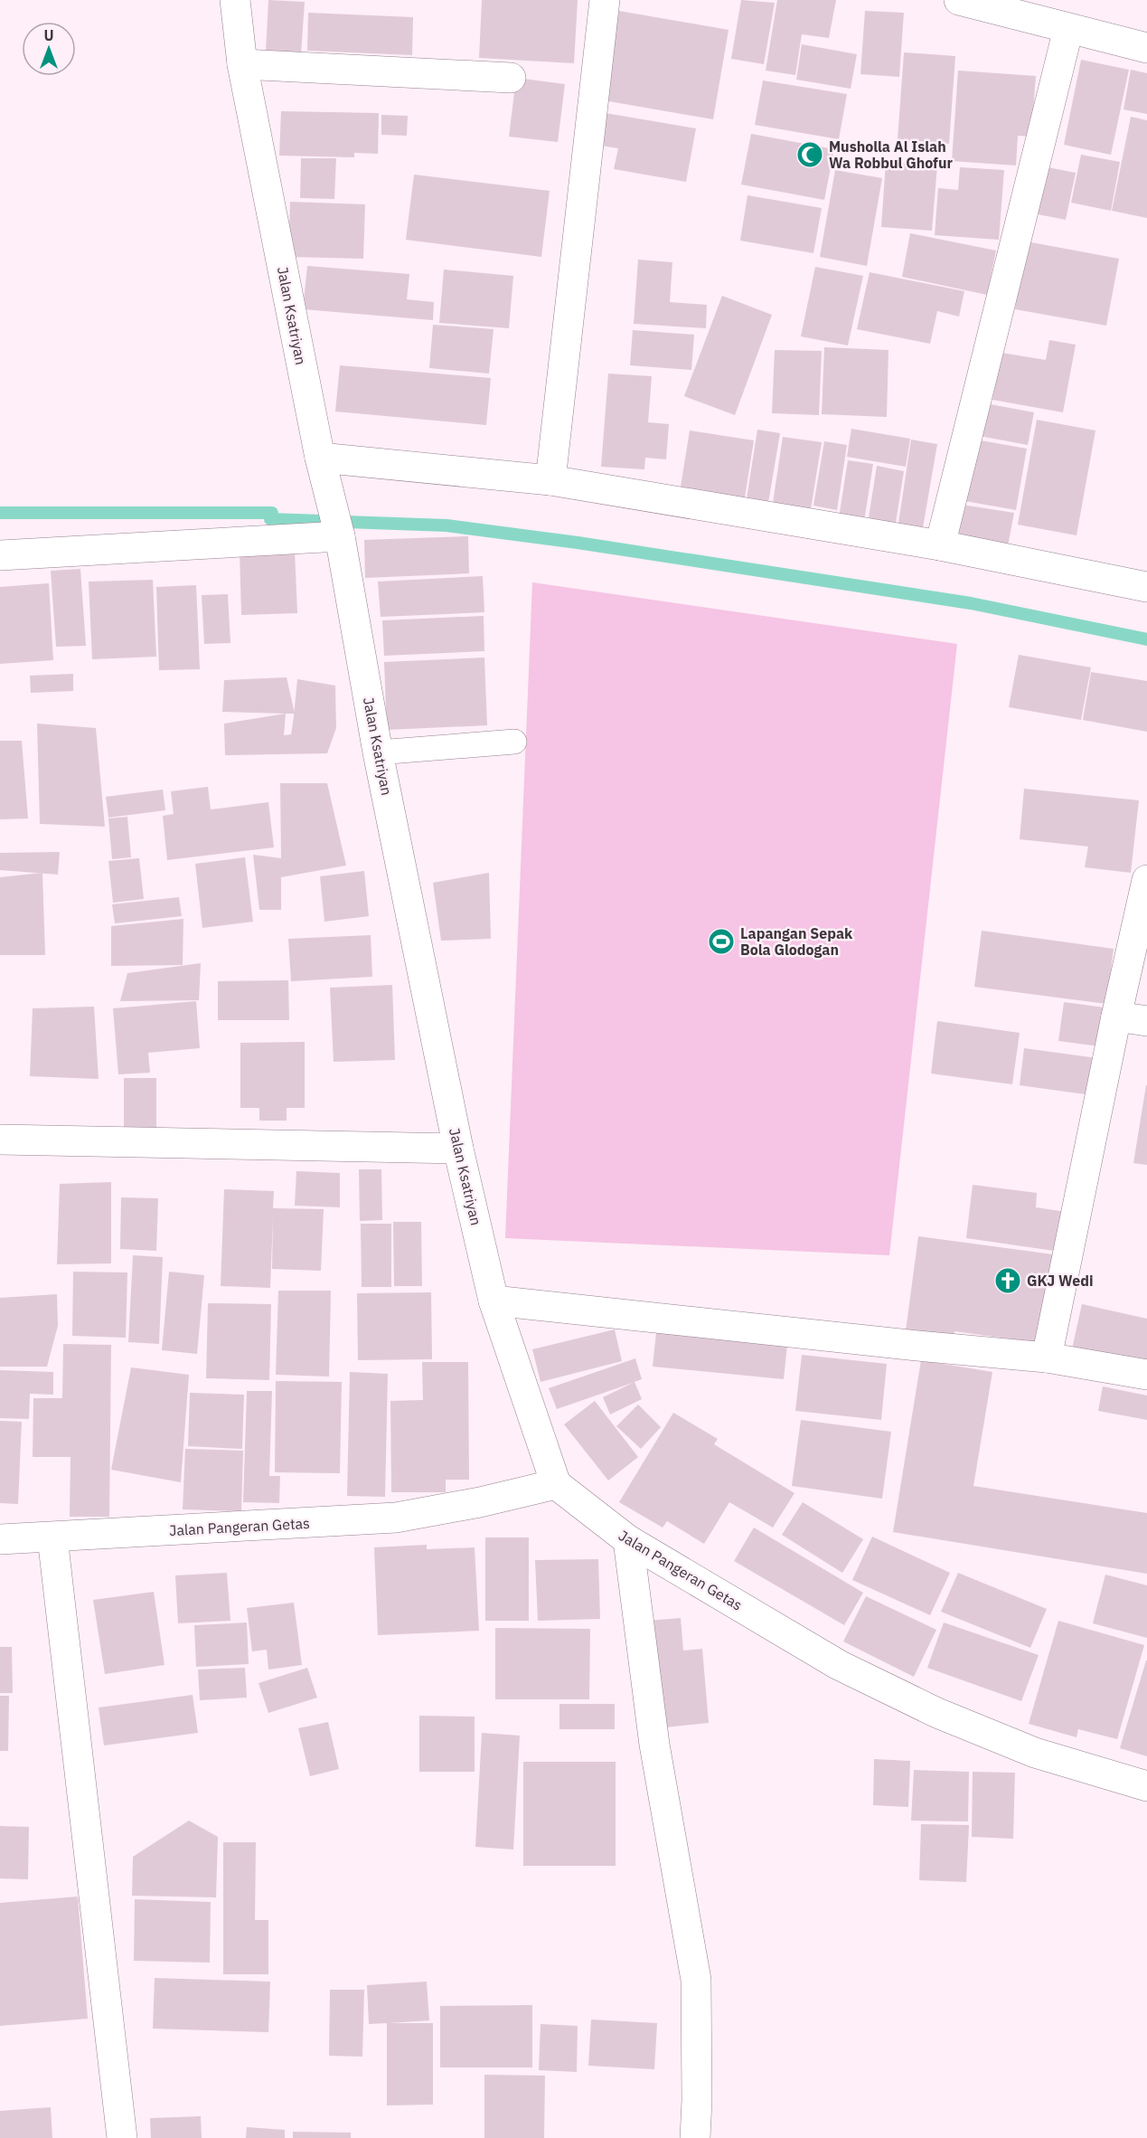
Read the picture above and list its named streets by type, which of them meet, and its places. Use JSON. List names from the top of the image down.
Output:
{
  "streets": {
    "street": ["Jalan Ksatriyan", "Jalan Pangeran Getas"]
  },
  "crossings": [
    ["Jalan Ksatriyan", "Jalan Pangeran Getas"]
  ],
  "places": {
    "mosque": ["Musholla Al Islah Wa Robbul Ghofur"],
    "sports": ["Lapangan Sepak Bola Glodogan"],
    "church": ["GKJ Wedi"]
  },
  "north": "top"
}
